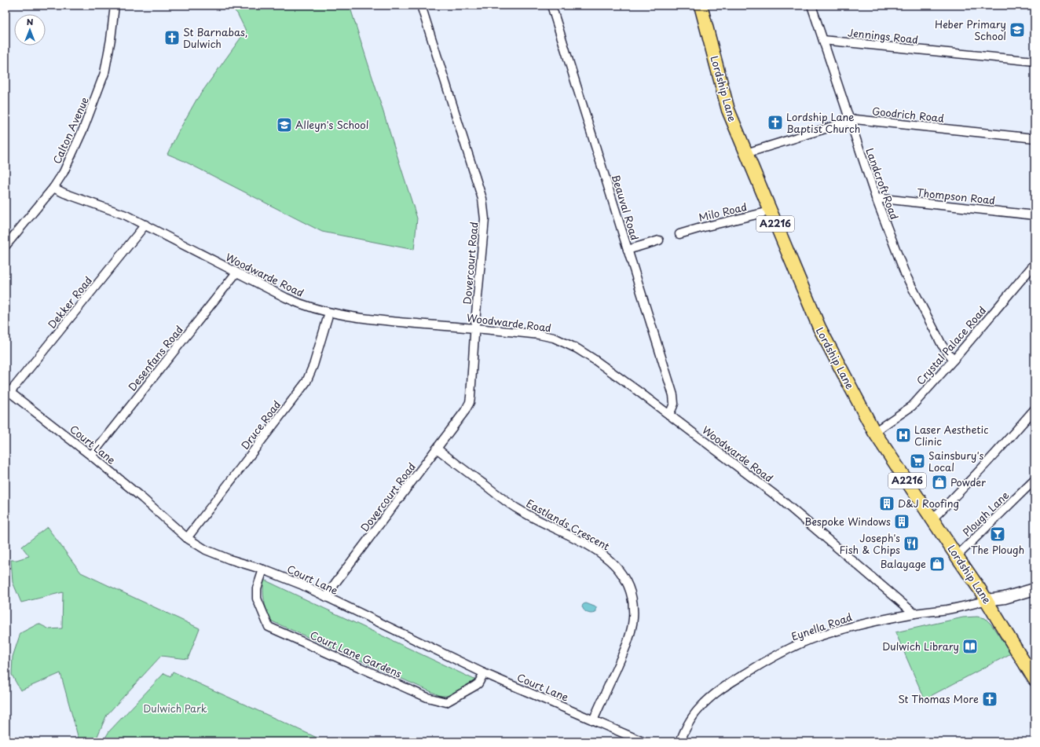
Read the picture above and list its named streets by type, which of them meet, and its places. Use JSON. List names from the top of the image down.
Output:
{
  "streets": {
    "main road": ["Lordship Lane", "A2216"],
    "street": [
      "Jennings Road",
      "Goodrich Road",
      "Calton Avenue",
      "Landcroft Road",
      "Thompson Road",
      "Beauval Road",
      "Milo Road",
      "Dovercourt Road",
      "Woodwarde Road",
      "Dekker Road",
      "Crystal Palace Road",
      "Desenfans Road",
      "Druce Road",
      "Court Lane",
      "Plough Lane",
      "Eastlands Crescent",
      "Eynella Road",
      "Court Lane Gardens"
    ]
  },
  "crossings": [
    ["Jennings Road", "Landcroft Road"],
    ["Lordship Lane", "Goodrich Road"],
    ["Lordship Lane", "Milo Road"],
    ["Lordship Lane", "Crystal Palace Road"],
    ["Lordship Lane", "Plough Lane"],
    ["Lordship Lane", "Eynella Road"],
    ["Goodrich Road", "Landcroft Road"],
    ["Calton Avenue", "Woodwarde Road"],
    ["Landcroft Road", "Thompson Road"],
    ["Landcroft Road", "Crystal Palace Road"],
    ["Beauval Road", "Woodwarde Road"],
    ["Dovercourt Road", "Woodwarde Road"],
    ["Dovercourt Road", "Court Lane"],
    ["Dovercourt Road", "Eastlands Crescent"],
    ["Woodwarde Road", "Dekker Road"],
    ["Woodwarde Road", "Desenfans Road"],
    ["Woodwarde Road", "Druce Road"],
    ["Woodwarde Road", "Eynella Road"],
    ["Dekker Road", "Court Lane"],
    ["Desenfans Road", "Court Lane"],
    ["Druce Road", "Court Lane"],
    ["Court Lane", "Eastlands Crescent"],
    ["Court Lane", "Court Lane Gardens"]
  ],
  "parks": ["Dulwich Park"],
  "places": {
    "school or university": ["Heber Primary School", "Alleyn's School"],
    "church": ["St Barnabas, Dulwich", "Lordship Lane Baptist Church", "St Thomas More"],
    "hospital": ["Laser Aesthetic Clinic"],
    "supermarket": ["Sainsbury's Local"],
    "shop": ["Powder", "Balayage"],
    "building": ["D&J Roofing", "Bespoke Windows"],
    "bar": ["The Plough"],
    "restaurant": ["Joseph's Fish & Chips"],
    "library": ["Dulwich Library"]
  },
  "north": "top"
}
